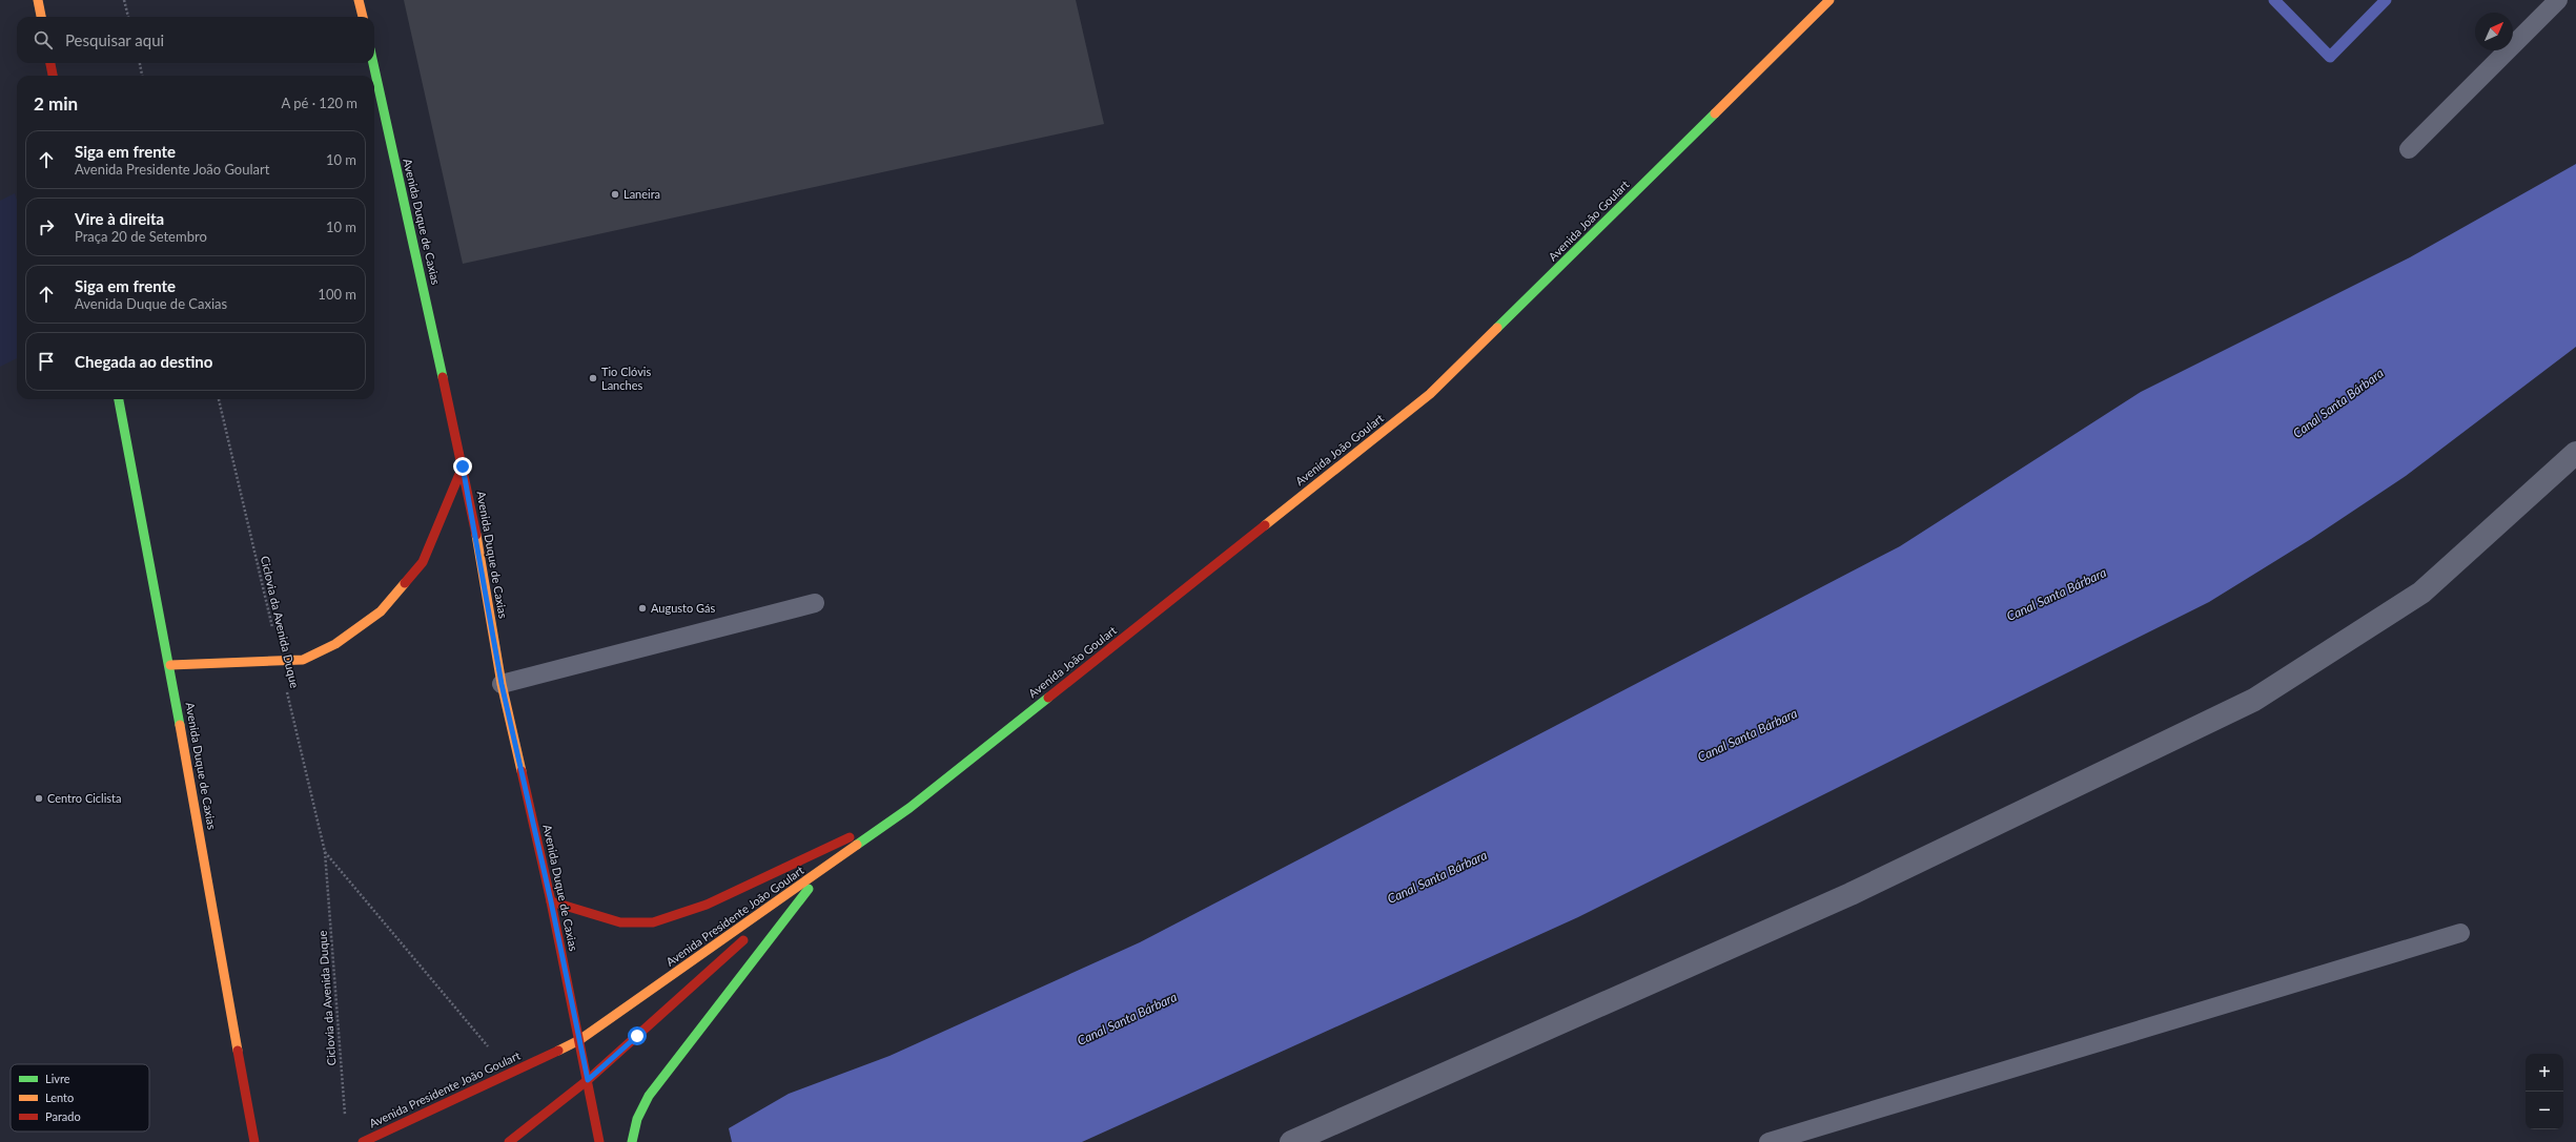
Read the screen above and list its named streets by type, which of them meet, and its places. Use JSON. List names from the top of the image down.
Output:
{
  "streets": {
    "main road": ["Avenida João Goulart", "Avenida Duque de Caxias", "Avenida Presidente João Goulart"],
    "path": ["Ciclovia da Avenida Duque"]
  },
  "crossings": [
    ["Avenida João Goulart", "Avenida Presidente João Goulart"],
    ["Avenida Duque de Caxias", "Avenida Presidente João Goulart"],
    ["Ciclovia da Avenida Duque", "Avenida Presidente João Goulart"]
  ],
  "water": ["Canal Santa Bárbara"],
  "places": [
    "Laneira",
    "Tio Clóvis Lanches",
    "Augusto Gás",
    "Centro Ciclista"
  ],
  "legend": ["Livre", "Lento", "Parado"],
  "north": "top right",
  "page": {
    "search": "Pesquisar aqui",
    "heading": ["2 min", "A pé · 120 m"],
    "list": [
      ["Siga em frente", "Avenida Presidente João Goulart", "10 m"],
      ["Vire à direita", "Praça 20 de Setembro", "10 m"],
      ["Siga em frente", "Avenida Duque de Caxias", "100 m"],
      "Chegada ao destino"
    ],
    "map_buttons": ["+", "−"]
  }
}
